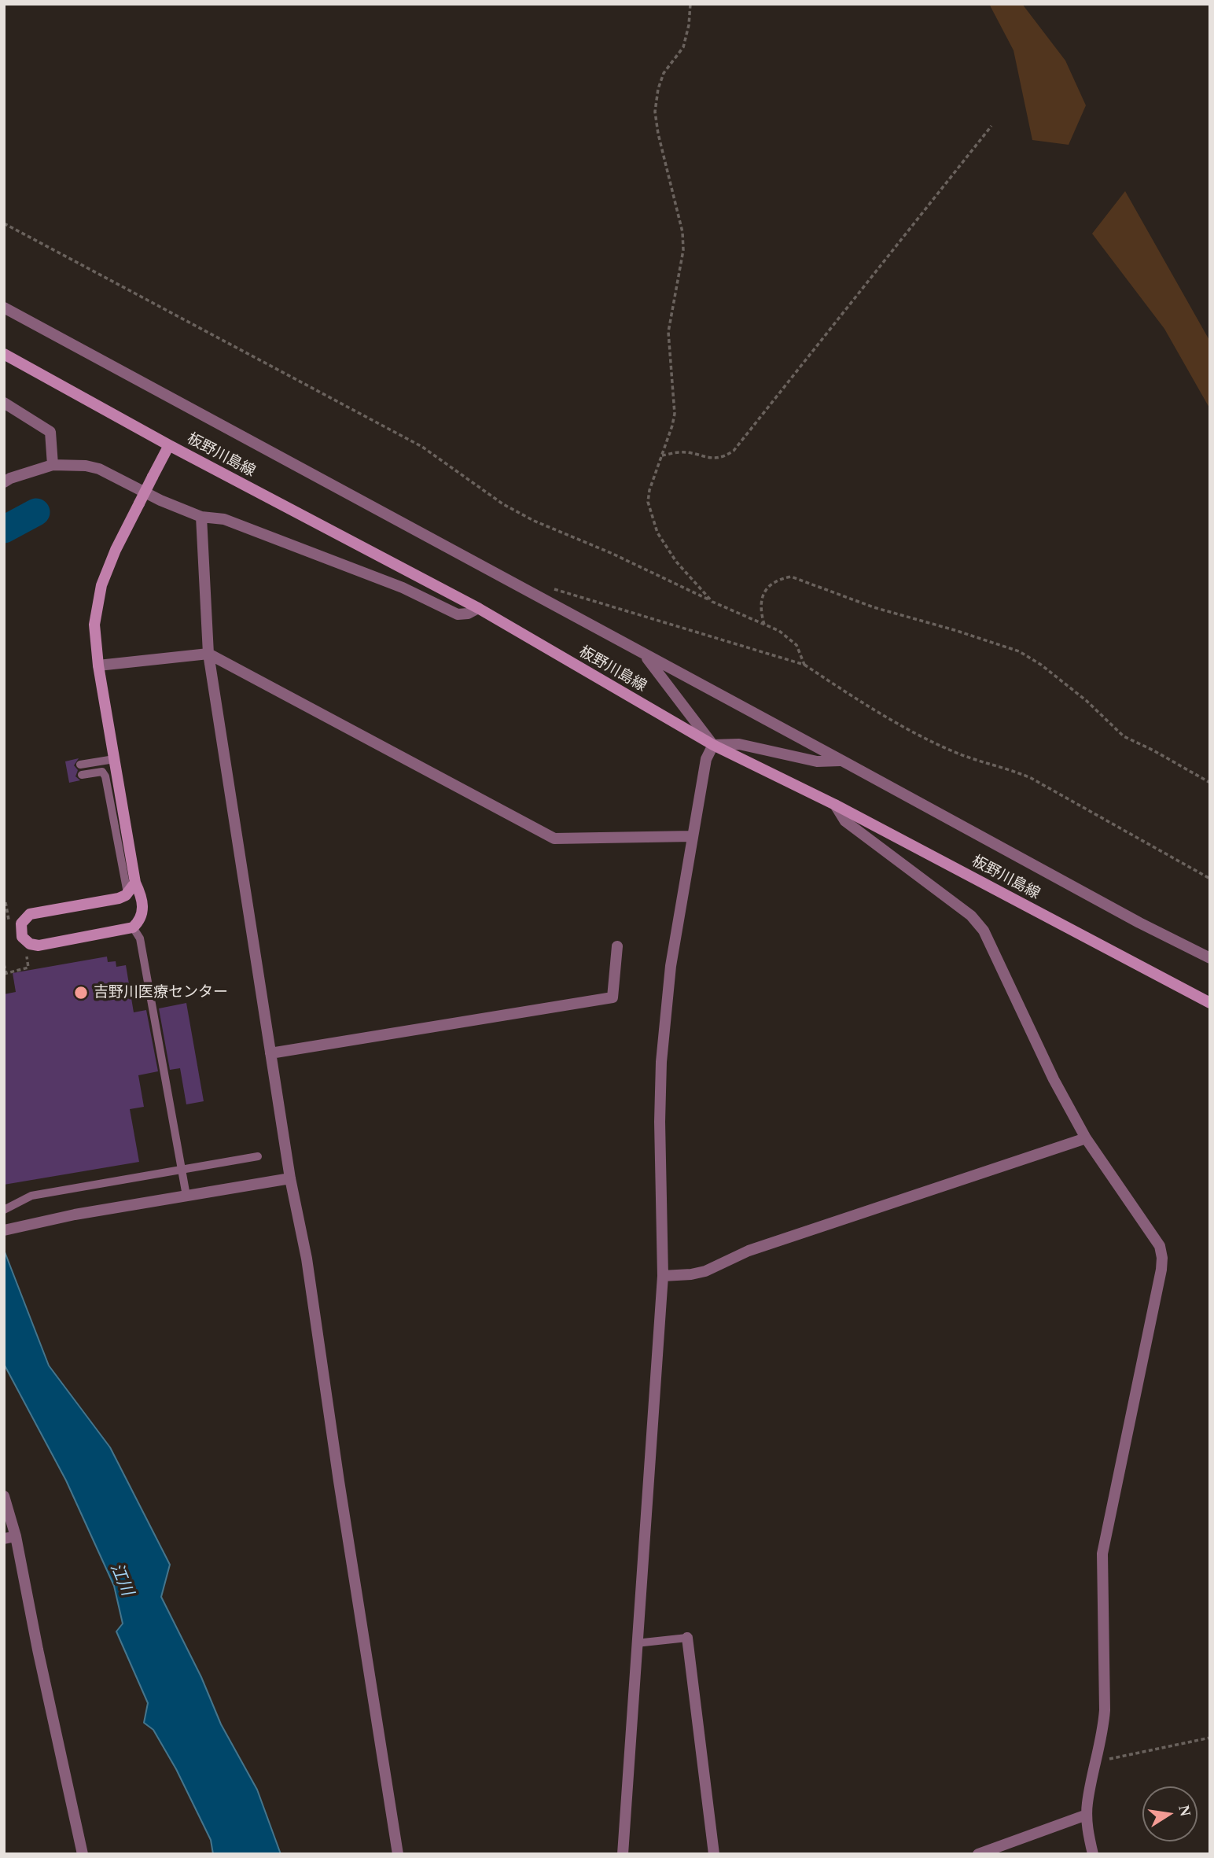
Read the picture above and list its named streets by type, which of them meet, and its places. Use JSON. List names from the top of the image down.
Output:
{
  "streets": {
    "main road": ["板野川島線"]
  },
  "water": ["江川"],
  "places": ["吉野川医療センター"],
  "north": "right"
}
